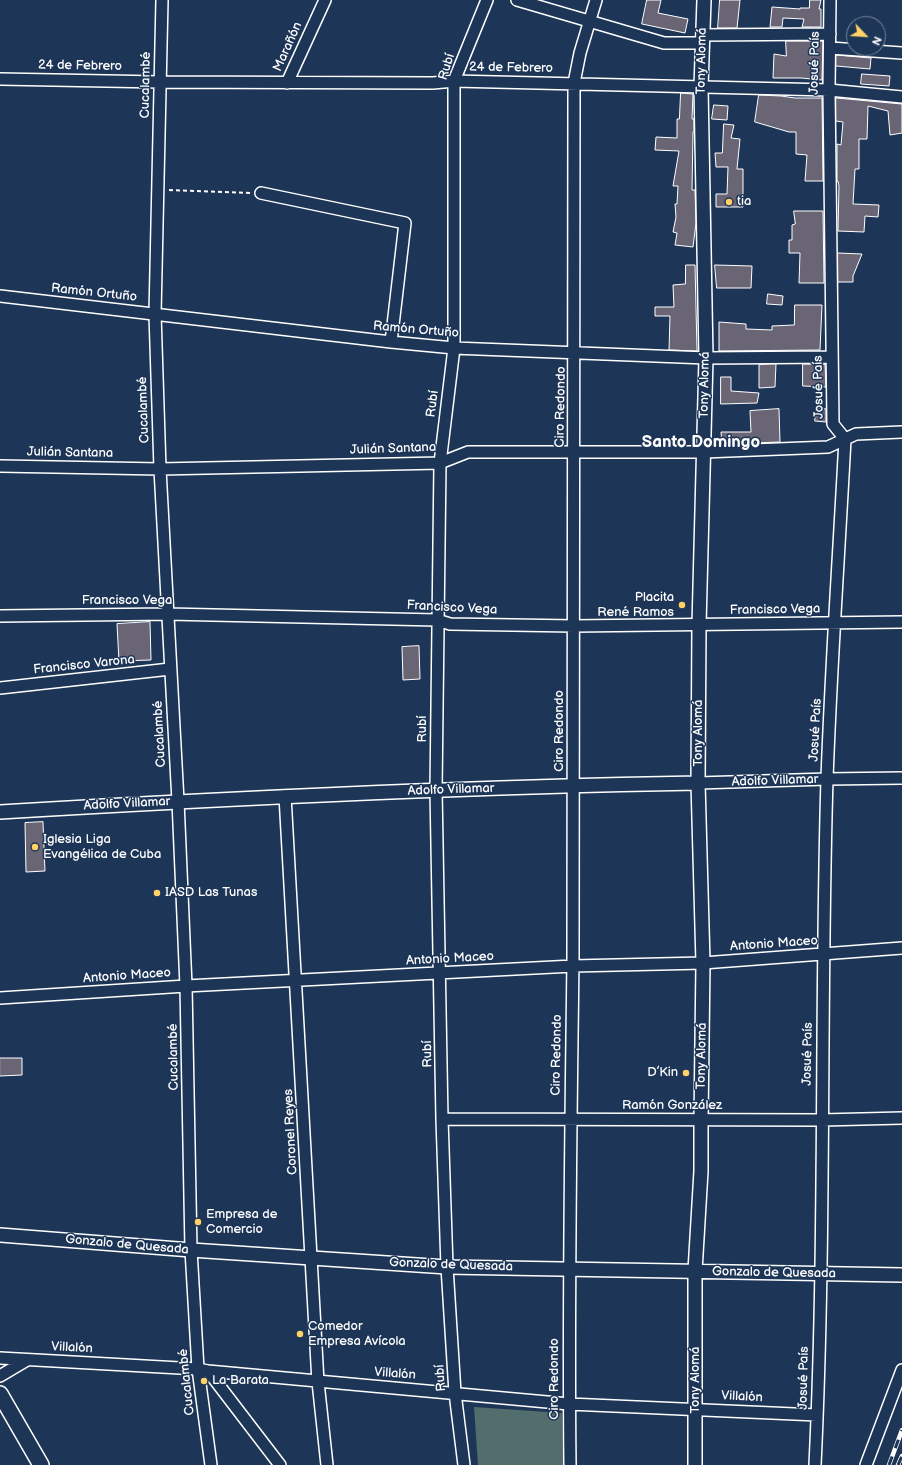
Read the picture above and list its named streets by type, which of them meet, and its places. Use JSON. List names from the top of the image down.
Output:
{
  "streets": {
    "street": [
      "Marañón",
      "Tony Alomá",
      "Josué País",
      "24 de Febrero",
      "Rubí",
      "Cucalambé",
      "Ramón Ortuño",
      "Ciro Redondo",
      "Julián Santana",
      "Francisco Vega",
      "Francisco Varona",
      "Adolfo Villamar",
      "Antonio Maceo",
      "Ramón González",
      "Coronel Reyes",
      "Gonzalo de Quesada",
      "Villalón"
    ]
  },
  "crossings": [
    ["Marañón", "24 de Febrero"],
    ["Tony Alomá", "24 de Febrero"],
    ["Tony Alomá", "Ramón Ortuño"],
    ["Tony Alomá", "Julián Santana"],
    ["Tony Alomá", "Francisco Vega"],
    ["Tony Alomá", "Adolfo Villamar"],
    ["Tony Alomá", "Antonio Maceo"],
    ["Tony Alomá", "Ramón González"],
    ["Tony Alomá", "Gonzalo de Quesada"],
    ["Tony Alomá", "Villalón"],
    ["Josué País", "24 de Febrero"],
    ["Josué País", "Ramón Ortuño"],
    ["Josué País", "Julián Santana"],
    ["Josué País", "Francisco Vega"],
    ["Josué País", "Adolfo Villamar"],
    ["Josué País", "Antonio Maceo"],
    ["Josué País", "Ramón González"],
    ["Josué País", "Gonzalo de Quesada"],
    ["Josué País", "Villalón"],
    ["24 de Febrero", "Rubí"],
    ["24 de Febrero", "Cucalambé"],
    ["24 de Febrero", "Ciro Redondo"],
    ["Rubí", "Ramón Ortuño"],
    ["Rubí", "Julián Santana"],
    ["Rubí", "Francisco Vega"],
    ["Rubí", "Adolfo Villamar"],
    ["Rubí", "Antonio Maceo"],
    ["Rubí", "Ramón González"],
    ["Rubí", "Gonzalo de Quesada"],
    ["Rubí", "Villalón"],
    ["Cucalambé", "Ramón Ortuño"],
    ["Cucalambé", "Julián Santana"],
    ["Cucalambé", "Francisco Vega"],
    ["Cucalambé", "Francisco Varona"],
    ["Cucalambé", "Adolfo Villamar"],
    ["Cucalambé", "Antonio Maceo"],
    ["Cucalambé", "Gonzalo de Quesada"],
    ["Cucalambé", "Villalón"],
    ["Ramón Ortuño", "Ciro Redondo"],
    ["Ciro Redondo", "Julián Santana"],
    ["Ciro Redondo", "Francisco Vega"],
    ["Ciro Redondo", "Adolfo Villamar"],
    ["Ciro Redondo", "Antonio Maceo"],
    ["Ciro Redondo", "Ramón González"],
    ["Ciro Redondo", "Gonzalo de Quesada"],
    ["Ciro Redondo", "Villalón"],
    ["Adolfo Villamar", "Coronel Reyes"],
    ["Antonio Maceo", "Coronel Reyes"],
    ["Coronel Reyes", "Gonzalo de Quesada"],
    ["Coronel Reyes", "Villalón"]
  ],
  "districts": ["Santo Domingo"],
  "places": [
    "tia",
    "Placita René Ramos",
    "Iglesia Liga Evangélica de Cuba",
    "IASD Las Tunas",
    "D’Kin",
    "Empresa de Comercio",
    "Comedor Empresa Avícola",
    "La Barata"
  ],
  "north": "bottom right"
}
